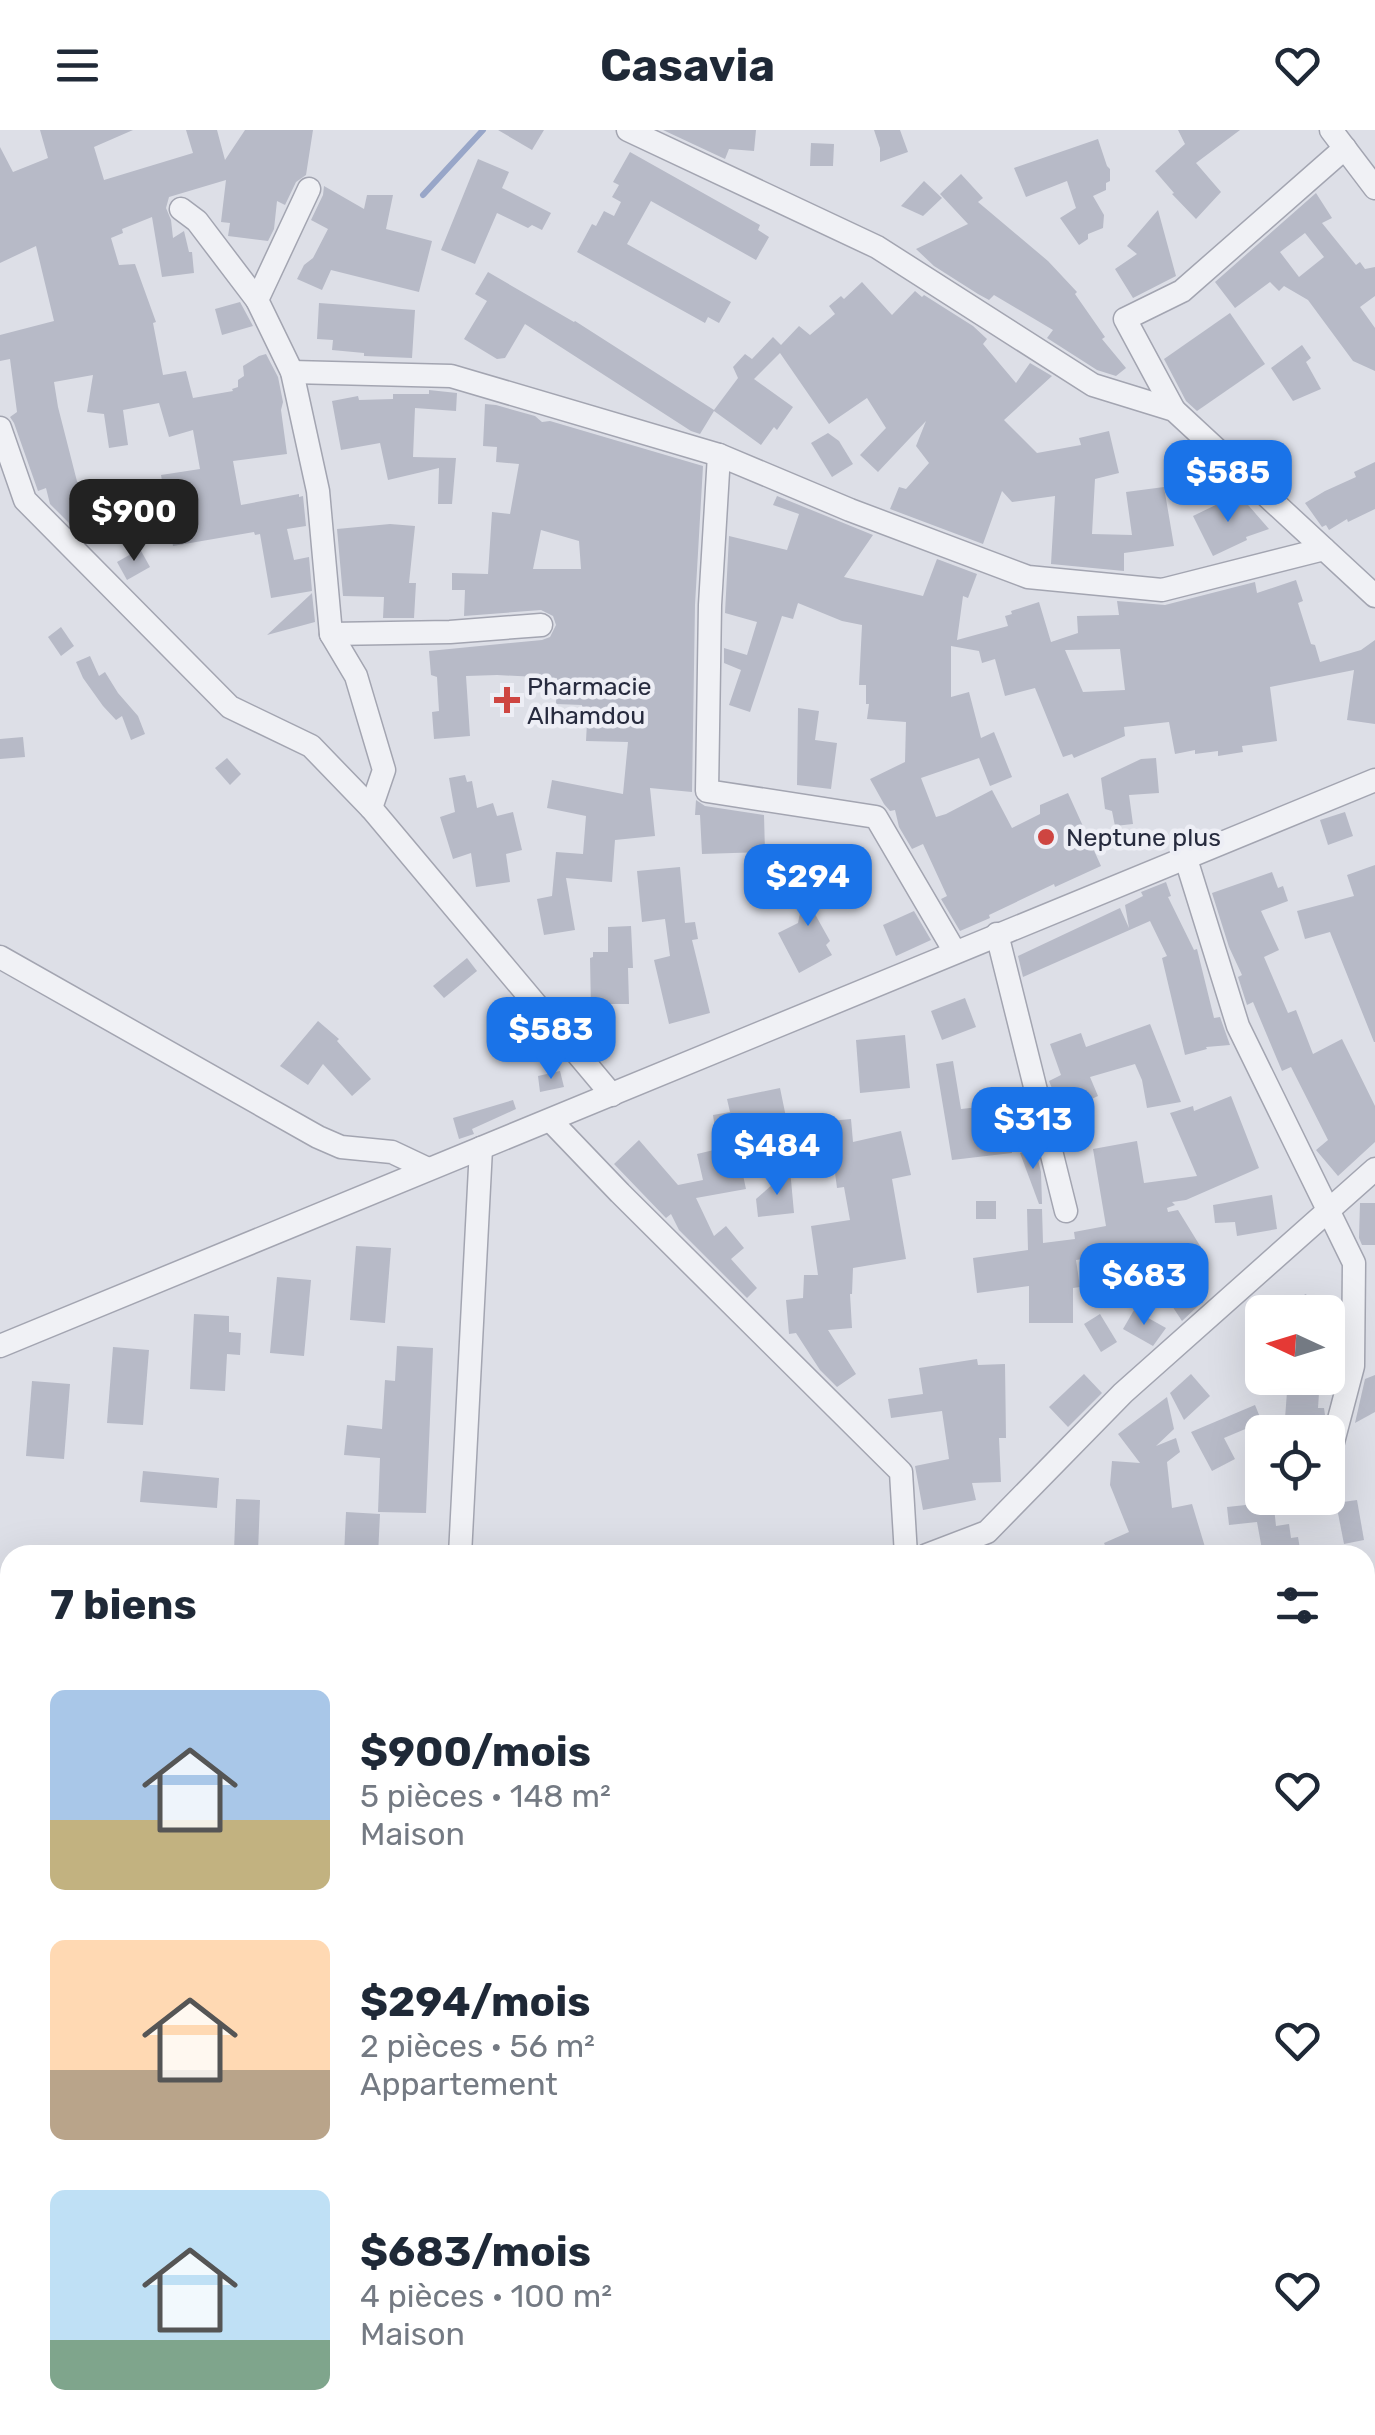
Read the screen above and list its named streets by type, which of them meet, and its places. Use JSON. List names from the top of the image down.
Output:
{
  "places": {
    "health": ["Pharmacie Alhamdou"],
    "other": ["Neptune plus"]
  },
  "north": "left",
  "page": {
    "header": "Casavia",
    "price": [
      "$585",
      "$900",
      "$294",
      "$583",
      "$313",
      "$484",
      "$683"
    ],
    "heading": "7 biens",
    "list": [
      {
        "name": "$900/mois",
        "note": "5 pièces · 148 m² · Maison"
      },
      {
        "name": "$294/mois",
        "note": "2 pièces · 56 m² · Appartement"
      },
      {
        "name": "$683/mois",
        "note": "4 pièces · 100 m² · Maison"
      }
    ]
  }
}
